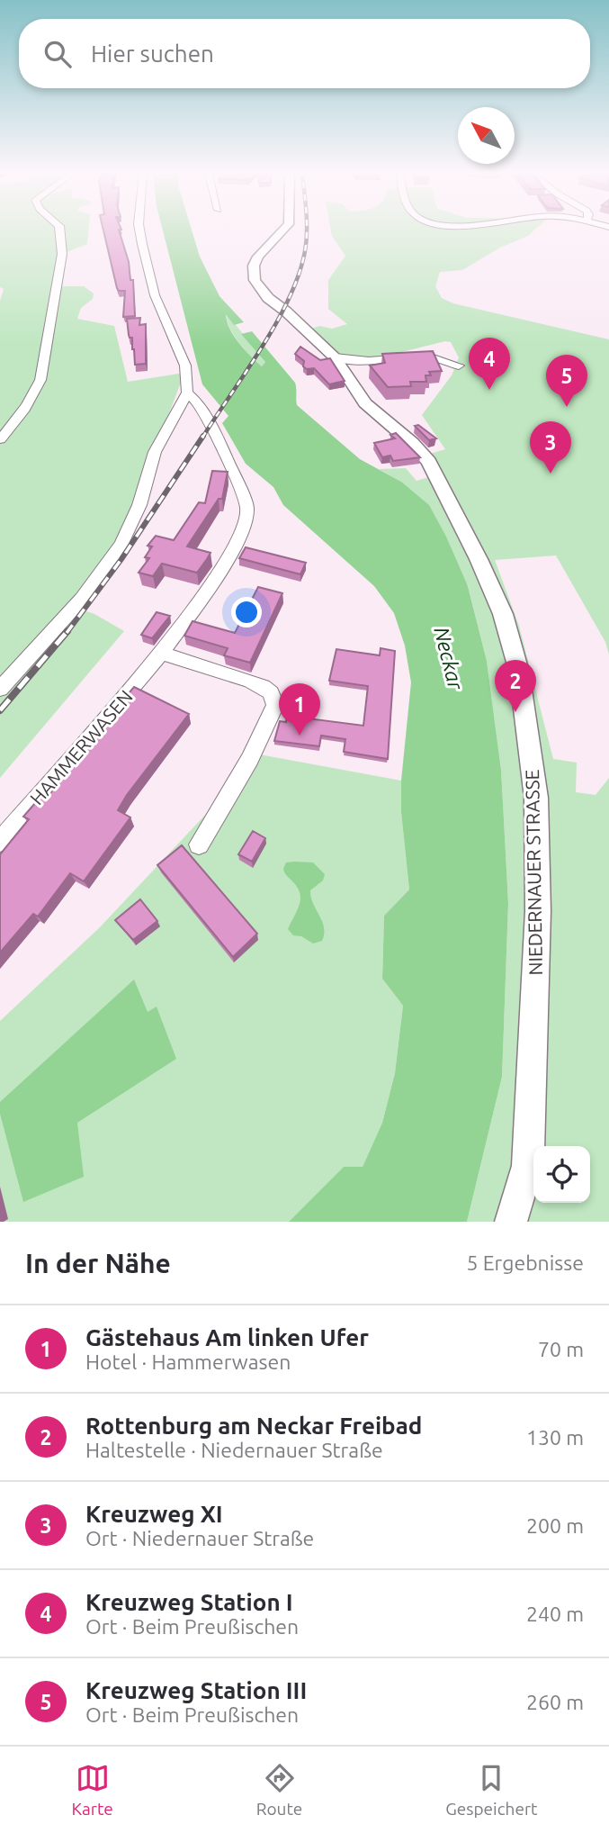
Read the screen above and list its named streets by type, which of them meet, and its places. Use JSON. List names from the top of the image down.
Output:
{
  "streets": {
    "main road": ["NIEDERNAUER STRASSE"],
    "street": ["HAMMERWASEN"]
  },
  "water": ["Neckar"],
  "north": "top left",
  "page": {
    "search": "Hier suchen",
    "pins": [
      "4",
      "5",
      "3",
      "2",
      "1"
    ],
    "heading": ["In der Nähe", "5 Ergebnisse"],
    "list": [
      {
        "mark": "1",
        "name": "Gästehaus Am linken Ufer",
        "note": "Hotel · Hammerwasen",
        "value": "70 m"
      },
      {
        "mark": "2",
        "name": "Rottenburg am Neckar Freibad",
        "note": "Haltestelle · Niedernauer Straße",
        "value": "130 m"
      },
      {
        "mark": "3",
        "name": "Kreuzweg XI",
        "note": "Ort · Niedernauer Straße",
        "value": "200 m"
      },
      {
        "mark": "4",
        "name": "Kreuzweg Station I",
        "note": "Ort · Beim Preußischen",
        "value": "240 m"
      },
      {
        "mark": "5",
        "name": "Kreuzweg Station III",
        "note": "Ort · Beim Preußischen",
        "value": "260 m"
      }
    ],
    "nav": ["Karte", "Route", "Gespeichert"]
  }
}
